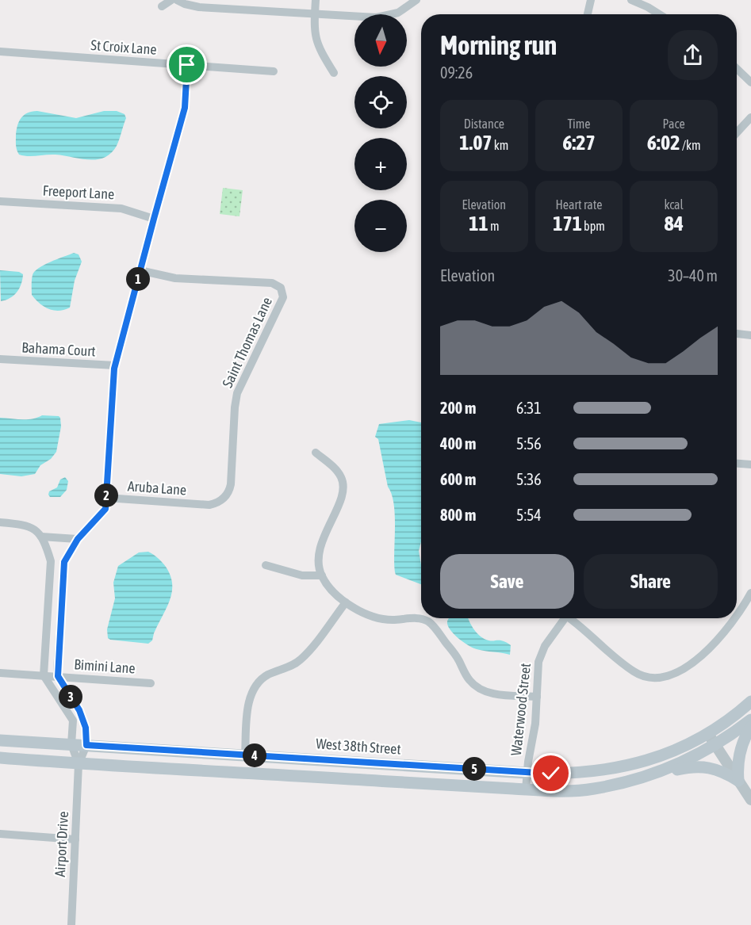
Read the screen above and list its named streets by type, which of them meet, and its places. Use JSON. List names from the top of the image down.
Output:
{
  "streets": {
    "main road": ["West 38th Street"],
    "street": [
      "St Croix Lane",
      "Freeport Lane",
      "Saint Thomas Lane",
      "Bahama Court",
      "Aruba Lane",
      "Bimini Lane",
      "Waterwood Street",
      "Airport Drive"
    ]
  },
  "crossings": [
    ["Saint Thomas Lane", "Aruba Lane"],
    ["Waterwood Street", "West 38th Street"]
  ],
  "north": "bottom",
  "page": {
    "map_buttons": ["+", "−"],
    "heading": ["Morning run", "09:26"],
    "stats": [
      ["Distance", "1.07 km"],
      ["Time", "6:27"],
      ["Pace", "6:02 /km"],
      ["Elevation", "11 m"],
      ["Heart rate", "171 bpm"],
      ["kcal", "84"]
    ],
    "chart": ["Elevation", "30–40 m"],
    "pins": [
      "1",
      "2",
      "3",
      "4",
      "5"
    ],
    "list": [
      {
        "name": "200 m",
        "note": "6:31"
      },
      {
        "name": "400 m",
        "note": "5:56"
      },
      {
        "name": "600 m",
        "note": "5:36"
      },
      {
        "name": "800 m",
        "note": "5:54"
      }
    ],
    "buttons": ["Save", "Share"]
  }
}
